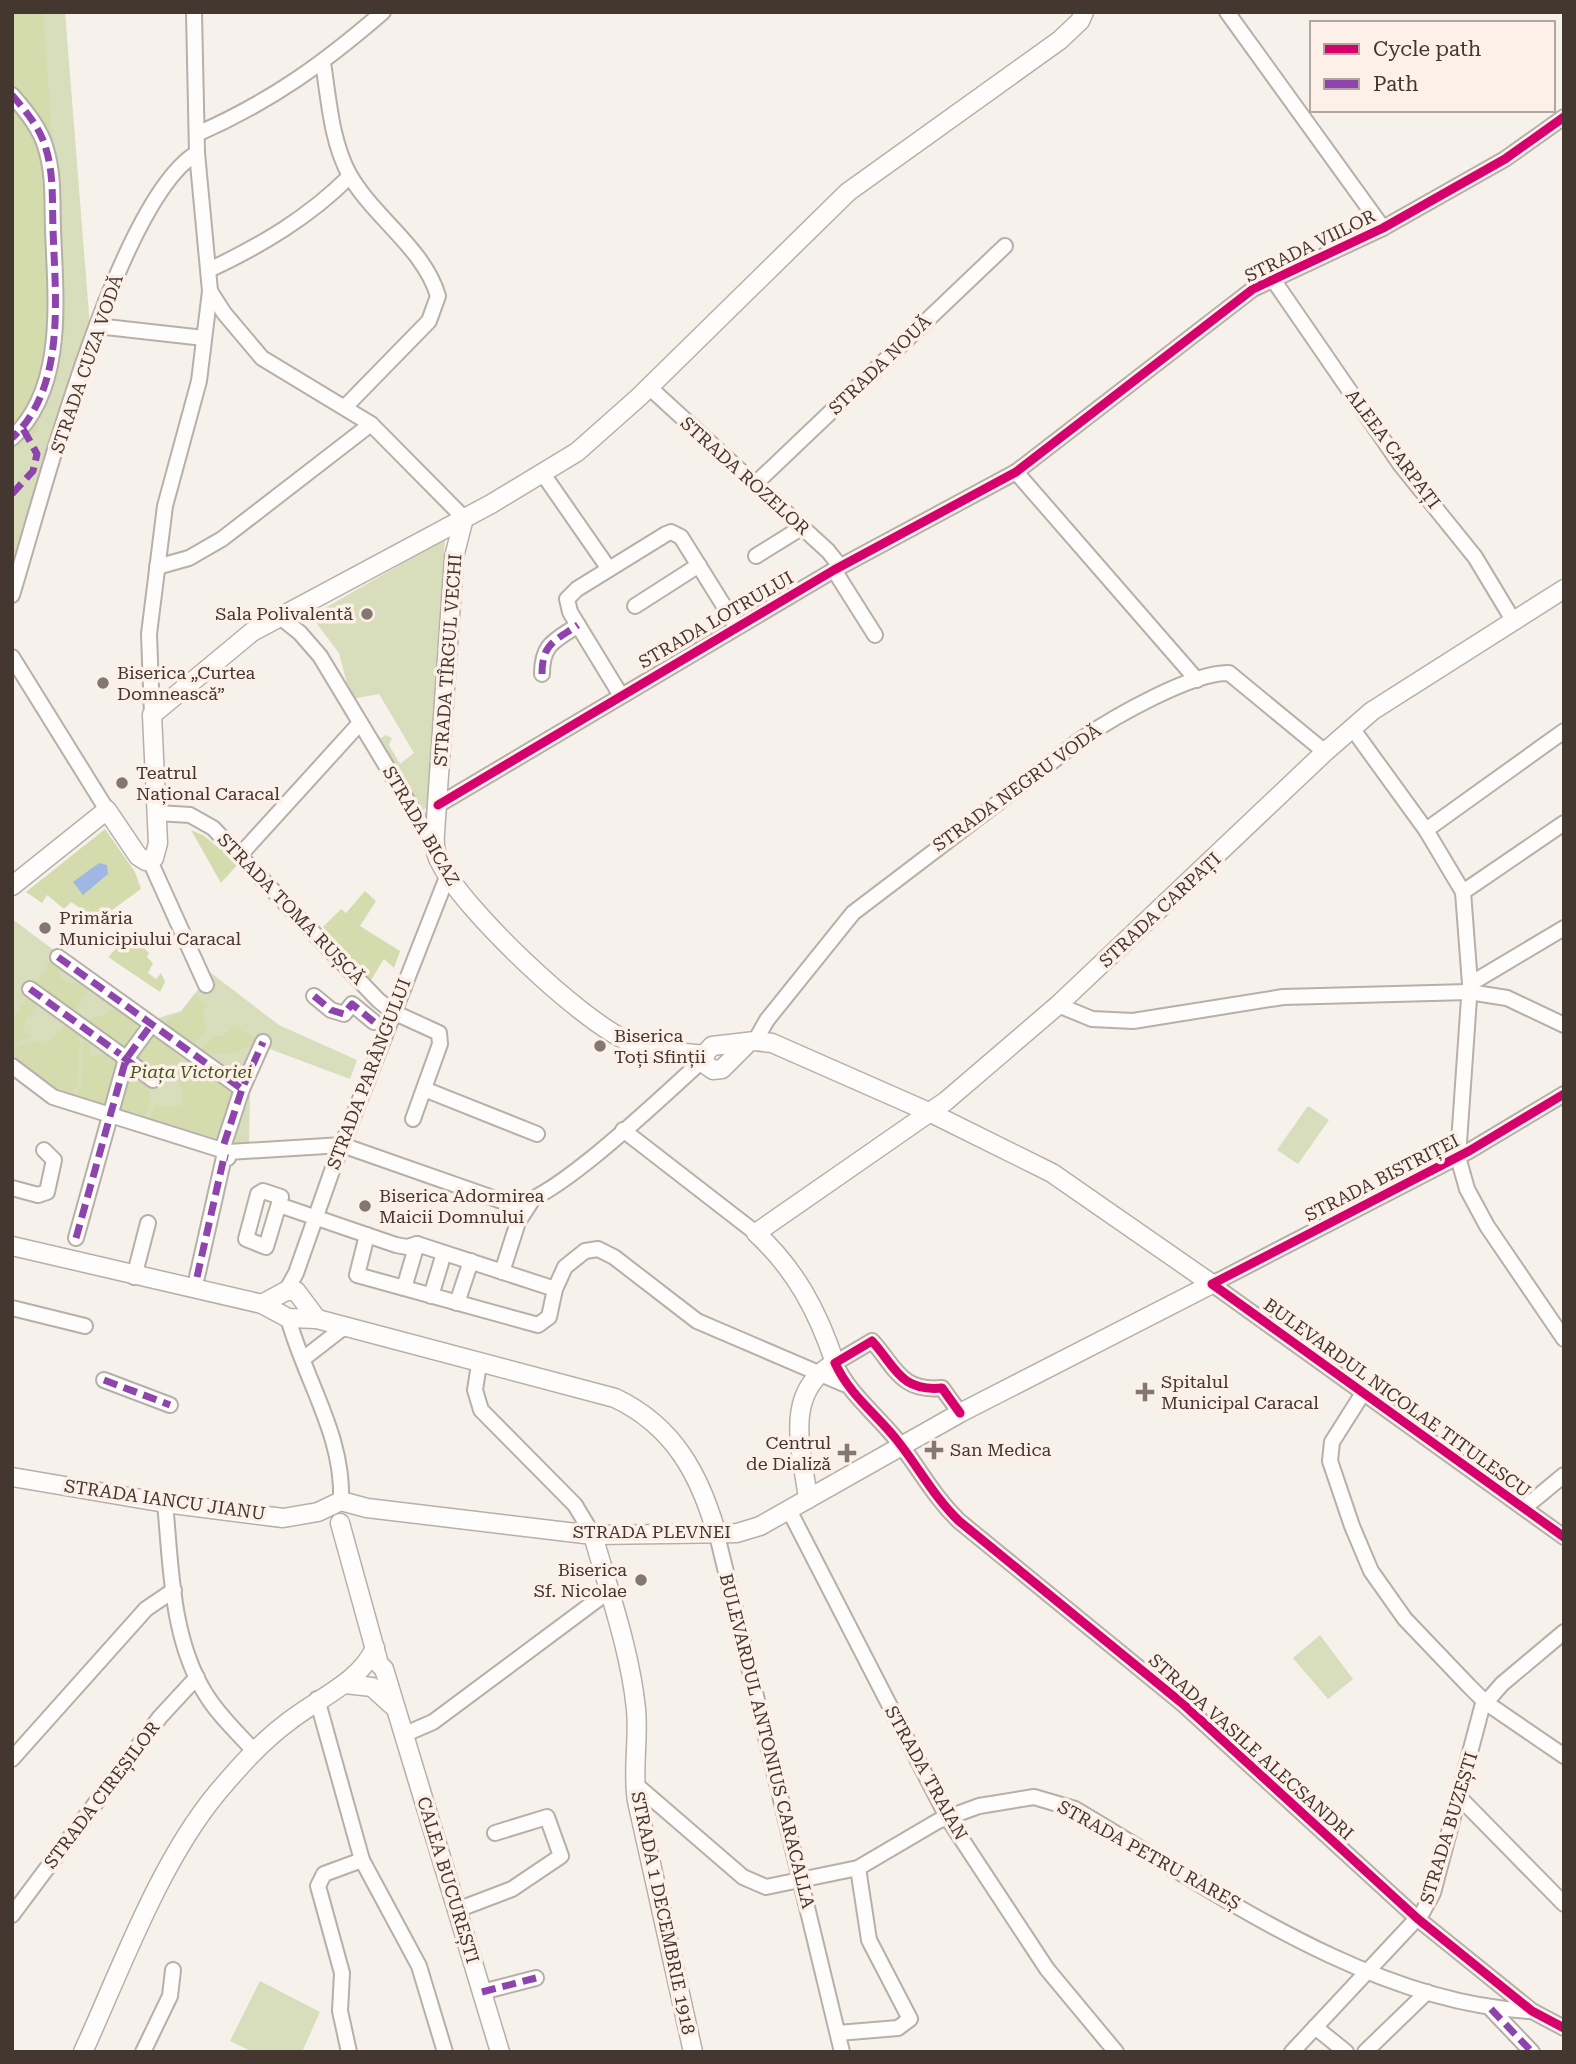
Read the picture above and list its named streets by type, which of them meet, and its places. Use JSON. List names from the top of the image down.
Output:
{
  "streets": {
    "main road": [
      "STRADA TÎRGUL VECHI",
      "STRADA BICAZ",
      "STRADA CARPAȚI",
      "BULEVARDUL NICOLAE TITULESCU",
      "STRADA IANCU JIANU",
      "STRADA PLEVNEI",
      "BULEVARDUL ANTONIUS CARACALLA",
      "CALEA BUCUREȘTI",
      "STRADA 1 DECEMBRIE 1918"
    ],
    "street": [
      "STRADA VIILOR",
      "STRADA CUZA VODĂ",
      "STRADA NOUĂ",
      "ALEEA CARPAȚI",
      "STRADA ROZELOR",
      "STRADA LOTRULUI",
      "STRADA NEGRU VODĂ",
      "STRADA TOMA RUȘCĂ",
      "STRADA PARÂNGULUI",
      "STRADA BISTRIȚEI",
      "STRADA VASILE ALECSANDRI",
      "STRADA TRAIAN",
      "STRADA CIREȘILOR",
      "STRADA BUZEȘTI",
      "STRADA PETRU RAREȘ"
    ]
  },
  "crossings": [
    ["STRADA VIILOR", "ALEEA CARPAȚI"],
    ["STRADA VIILOR", "STRADA LOTRULUI"],
    ["STRADA NOUĂ", "STRADA ROZELOR"],
    ["ALEEA CARPAȚI", "STRADA CARPAȚI"],
    ["STRADA ROZELOR", "STRADA LOTRULUI"],
    ["STRADA LOTRULUI", "STRADA TÎRGUL VECHI"],
    ["STRADA TÎRGUL VECHI", "STRADA BICAZ"],
    ["STRADA NEGRU VODĂ", "STRADA CARPAȚI"],
    ["STRADA NEGRU VODĂ", "BULEVARDUL NICOLAE TITULESCU"],
    ["STRADA BICAZ", "STRADA PARÂNGULUI"],
    ["STRADA BICAZ", "BULEVARDUL NICOLAE TITULESCU"],
    ["STRADA TOMA RUȘCĂ", "STRADA PARÂNGULUI"],
    ["STRADA CARPAȚI", "BULEVARDUL NICOLAE TITULESCU"],
    ["STRADA PARÂNGULUI", "BULEVARDUL ANTONIUS CARACALLA"],
    ["STRADA BISTRIȚEI", "BULEVARDUL NICOLAE TITULESCU"],
    ["STRADA BISTRIȚEI", "STRADA PLEVNEI"],
    ["BULEVARDUL NICOLAE TITULESCU", "STRADA PLEVNEI"],
    ["STRADA IANCU JIANU", "STRADA PLEVNEI"],
    ["STRADA PLEVNEI", "BULEVARDUL ANTONIUS CARACALLA"],
    ["STRADA PLEVNEI", "STRADA VASILE ALECSANDRI"],
    ["STRADA PLEVNEI", "STRADA TRAIAN"],
    ["STRADA PLEVNEI", "STRADA 1 DECEMBRIE 1918"],
    ["BULEVARDUL ANTONIUS CARACALLA", "STRADA PETRU RAREȘ"],
    ["BULEVARDUL ANTONIUS CARACALLA", "STRADA 1 DECEMBRIE 1918"],
    ["STRADA VASILE ALECSANDRI", "STRADA BUZEȘTI"],
    ["STRADA VASILE ALECSANDRI", "STRADA PETRU RAREȘ"],
    ["STRADA TRAIAN", "STRADA PETRU RAREȘ"],
    ["STRADA BUZEȘTI", "STRADA PETRU RAREȘ"],
    ["STRADA PETRU RAREȘ", "STRADA 1 DECEMBRIE 1918"]
  ],
  "parks": ["Piața Victoriei"],
  "places": {
    "other": [
      "Sala Polivalentă",
      "Biserica „Curtea Domnească”",
      "Teatrul Național Caracal",
      "Primăria Municipiului Caracal",
      "Biserica Toți Sfinții",
      "Biserica Adormirea Maicii Domnului",
      "Biserica Sf. Nicolae"
    ],
    "health": ["Spitalul Municipal Caracal", "San Medica", "Centrul de Dializă"]
  },
  "legend": ["Cycle path", "Path"]
}
